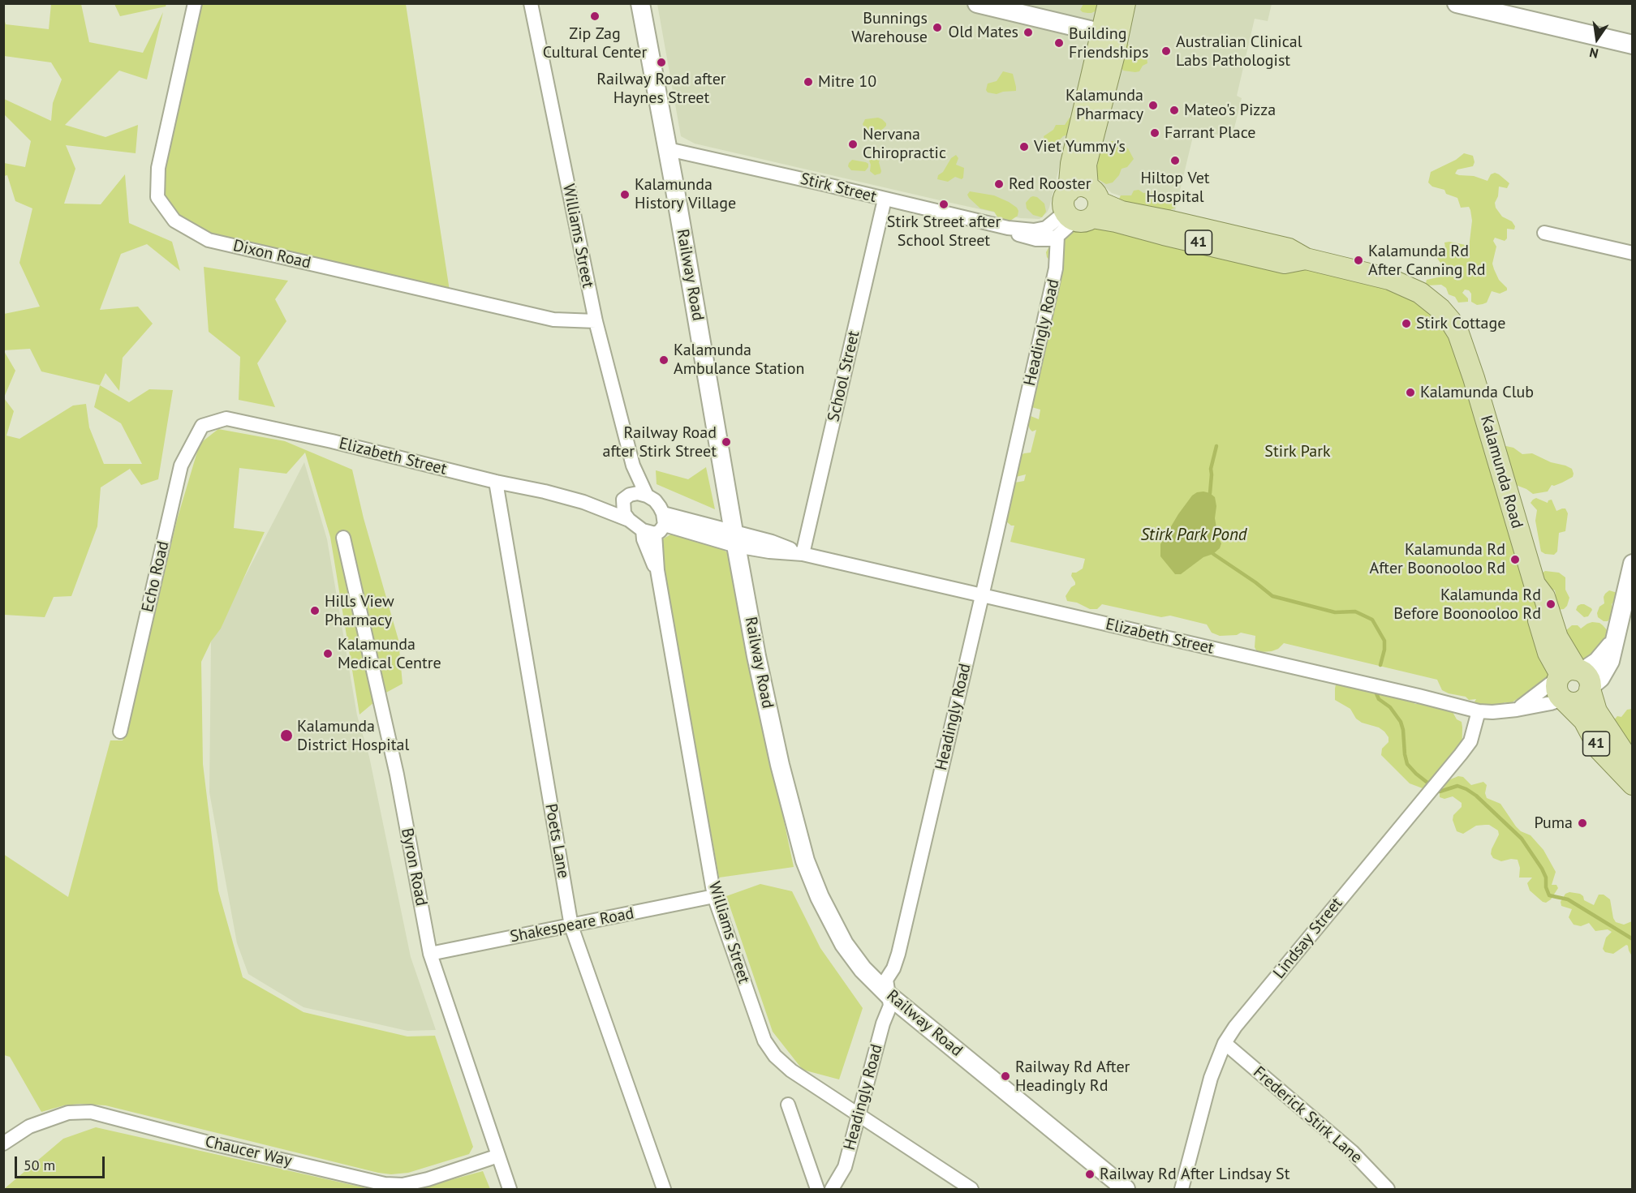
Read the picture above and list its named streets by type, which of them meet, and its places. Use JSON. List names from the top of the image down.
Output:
{
  "streets": {
    "main road": ["41", "Kalamunda Road"],
    "street": [
      "Stirk Street",
      "Williams Street",
      "Dixon Road",
      "Railway Road",
      "Headingly Road",
      "School Street",
      "Elizabeth Street",
      "Echo Road",
      "Poets Lane",
      "Byron Road",
      "Shakespeare Road",
      "Lindsay Street",
      "Frederick Stirk Lane",
      "Chaucer Way"
    ]
  },
  "crossings": [
    ["Stirk Street", "Railway Road"],
    ["Stirk Street", "Headingly Road"],
    ["Stirk Street", "School Street"],
    ["Stirk Street", "Kalamunda Road"],
    ["Williams Street", "Dixon Road"],
    ["Williams Street", "Headingly Road"],
    ["Williams Street", "Elizabeth Street"],
    ["Williams Street", "Shakespeare Road"],
    ["41", "Elizabeth Street"],
    ["41", "Kalamunda Road"],
    ["Railway Road", "Headingly Road"],
    ["Railway Road", "Elizabeth Street"],
    ["Headingly Road", "Elizabeth Street"],
    ["School Street", "Elizabeth Street"],
    ["Elizabeth Street", "Echo Road"],
    ["Elizabeth Street", "Poets Lane"],
    ["Elizabeth Street", "Lindsay Street"],
    ["Poets Lane", "Shakespeare Road"],
    ["Byron Road", "Shakespeare Road"],
    ["Byron Road", "Chaucer Way"],
    ["Lindsay Street", "Frederick Stirk Lane"]
  ],
  "water": ["Stirk Park Pond"],
  "parks": ["Stirk Park"],
  "places": [
    "Zip Zag Cultural Center",
    "Bunnings Warehouse",
    "Old Mates",
    "Building Friendships",
    "Australian Clinical Labs Pathologist",
    "Railway Road after Haynes Street",
    "Mitre 10",
    "Kalamunda Pharmacy",
    "Mateo's Pizza",
    "Farrant Place",
    "Nervana Chiropractic",
    "Viet Yummy's",
    "Hiltop Vet Hospital",
    "Red Rooster",
    "Kalamunda History Village",
    "Stirk Street after School Street",
    "Kalamunda Rd After Canning Rd",
    "Stirk Cottage",
    "Kalamunda Ambulance Station",
    "Kalamunda Club",
    "Railway Road after Stirk Street",
    "Kalamunda Rd After Boonooloo Rd",
    "Kalamunda Rd Before Boonooloo Rd",
    "Hills View Pharmacy",
    "Kalamunda Medical Centre",
    "Kalamunda District Hospital",
    "Puma",
    "Railway Rd After Headingly Rd",
    "Railway Rd After Lindsay St"
  ],
  "scale_bar": "50 m",
  "north": "bottom"
}
